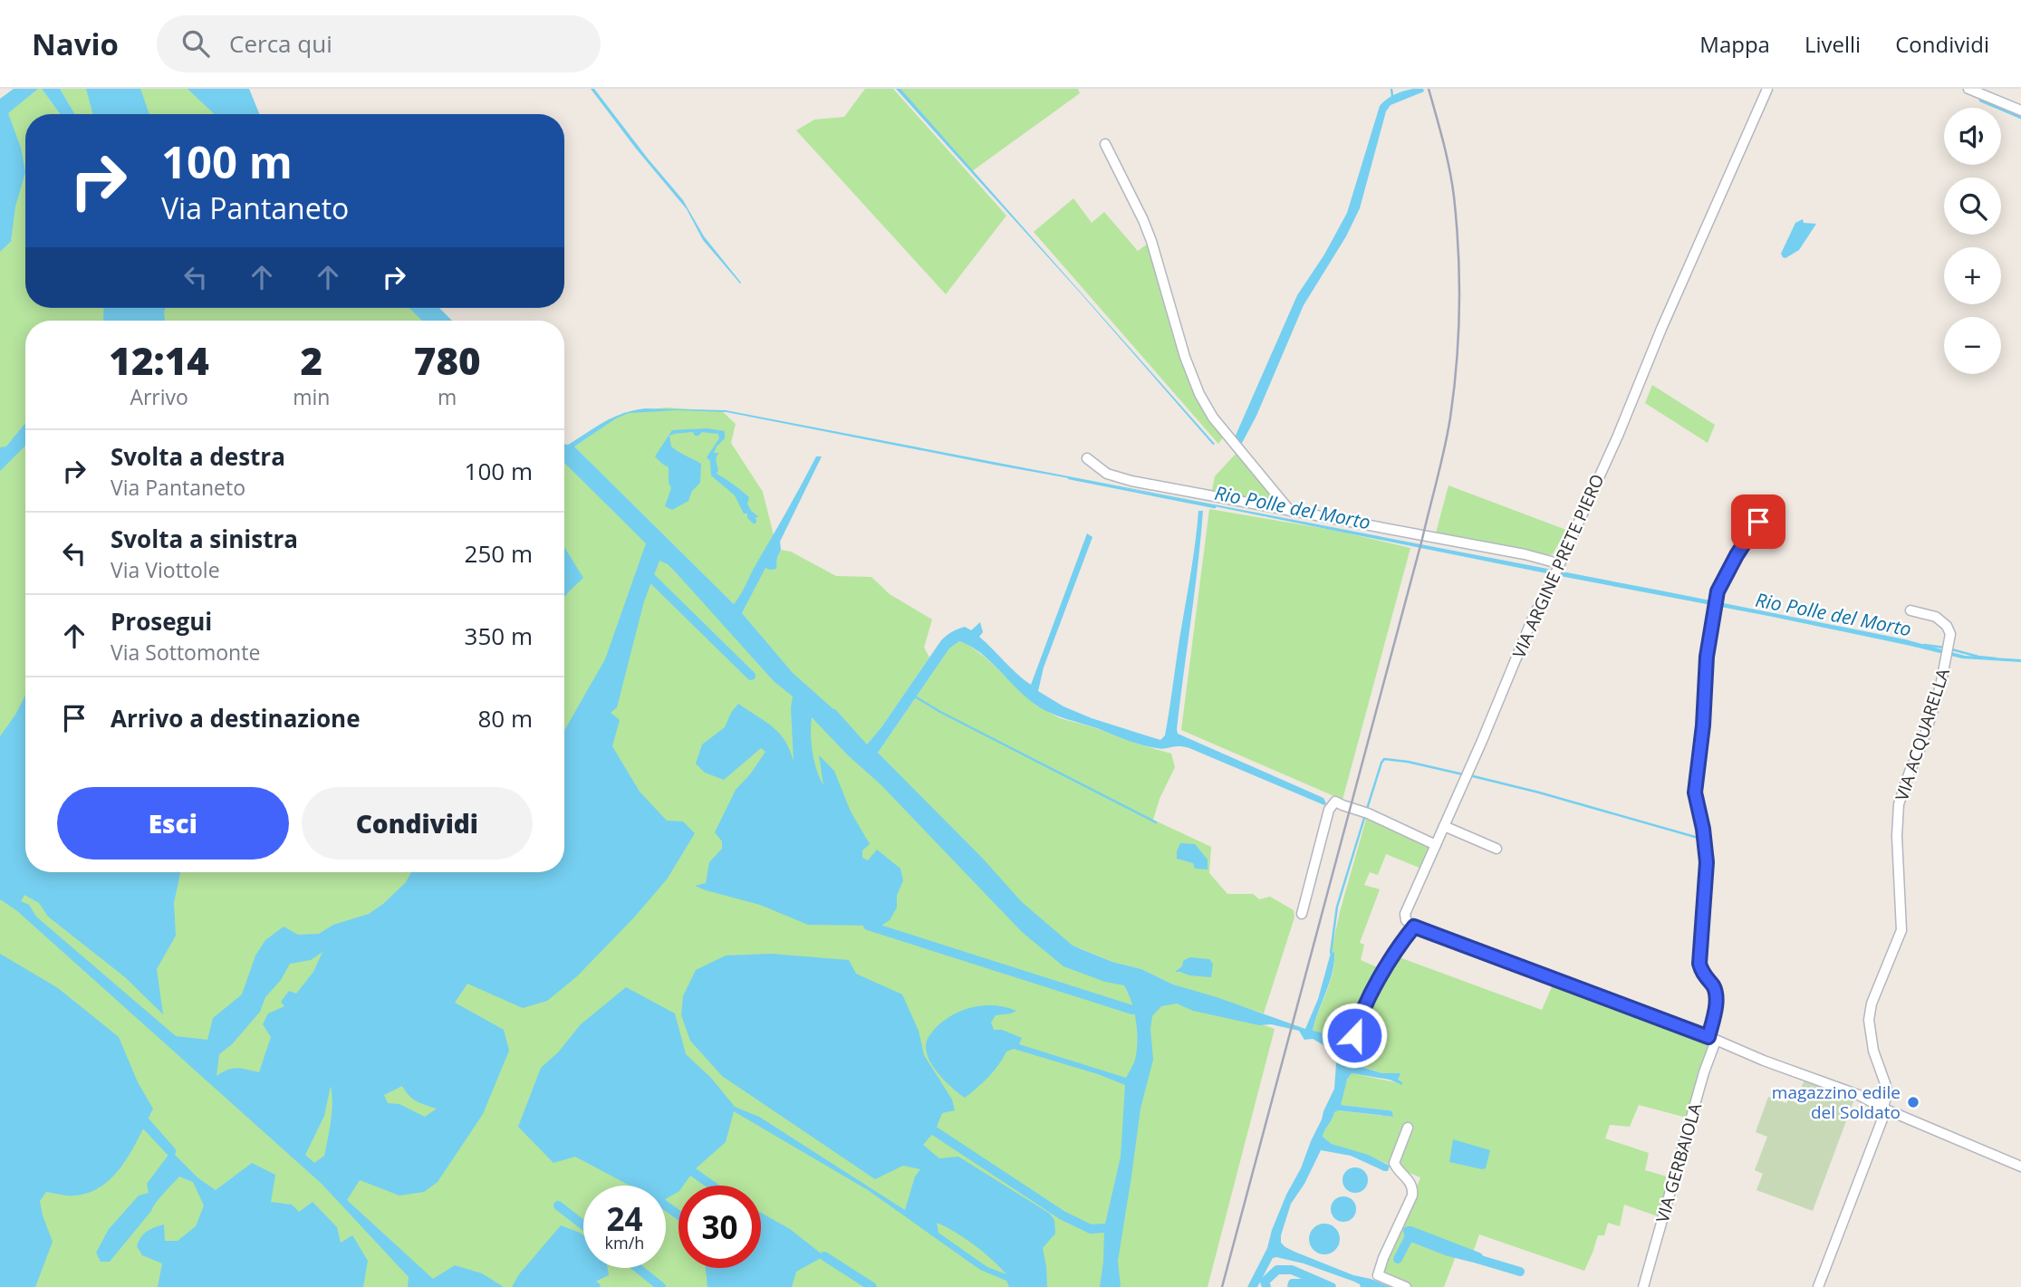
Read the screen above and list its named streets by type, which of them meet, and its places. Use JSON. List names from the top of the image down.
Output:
{
  "streets": {
    "street": ["VIA ARGINE PRETE PIERO", "VIA ACQUARELLA", "VIA GERBAIOLA"]
  },
  "water": ["Rio Polle del Morto"],
  "places": ["magazzino edile del Soldato"],
  "page": {
    "header": "Navio",
    "search": "Cerca qui",
    "nav": ["Mappa", "Livelli", "Condividi"],
    "map_buttons": ["+", "−"],
    "turn": ["100 m", "Via Pantaneto"],
    "eta": [
      "12:14",
      "Arrivo",
      "2",
      "min",
      "780",
      "m"
    ],
    "list": [
      {
        "name": "Svolta a destra",
        "note": "Via Pantaneto",
        "value": "100 m"
      },
      {
        "name": "Svolta a sinistra",
        "note": "Via Viottole",
        "value": "250 m"
      },
      {
        "name": "Prosegui",
        "note": "Via Sottomonte",
        "value": "350 m"
      },
      {
        "name": "Arrivo a destinazione",
        "value": "80 m"
      }
    ],
    "buttons": ["Esci", "Condividi"],
    "speed": "24 km/h",
    "limit": "30"
  }
}
